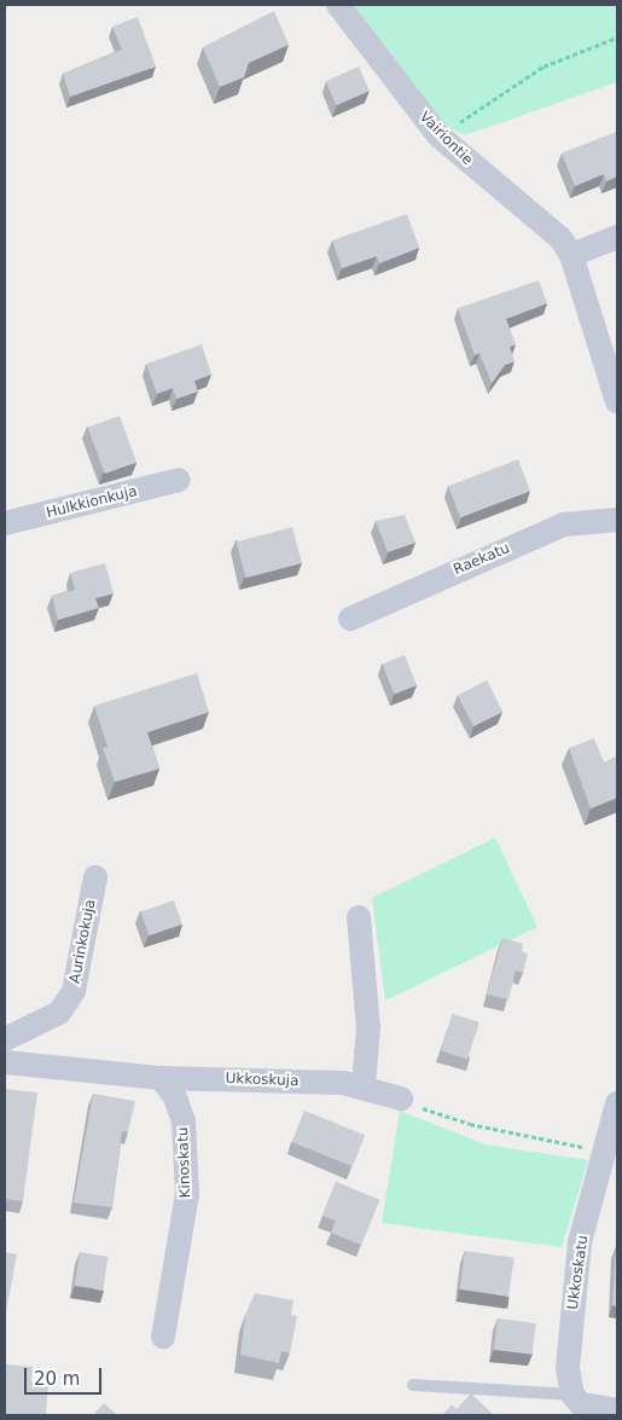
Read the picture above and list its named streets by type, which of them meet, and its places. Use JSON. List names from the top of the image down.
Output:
{
  "streets": {
    "street": [
      "Vairiontie",
      "Hulkkionkuja",
      "Raekatu",
      "Aurinkokuja",
      "Ukkoskuja",
      "Kinoskatu",
      "Ukkoskatu"
    ]
  },
  "crossings": [
    ["Ukkoskuja", "Kinoskatu"]
  ],
  "scale_bar": "20 m"
}
